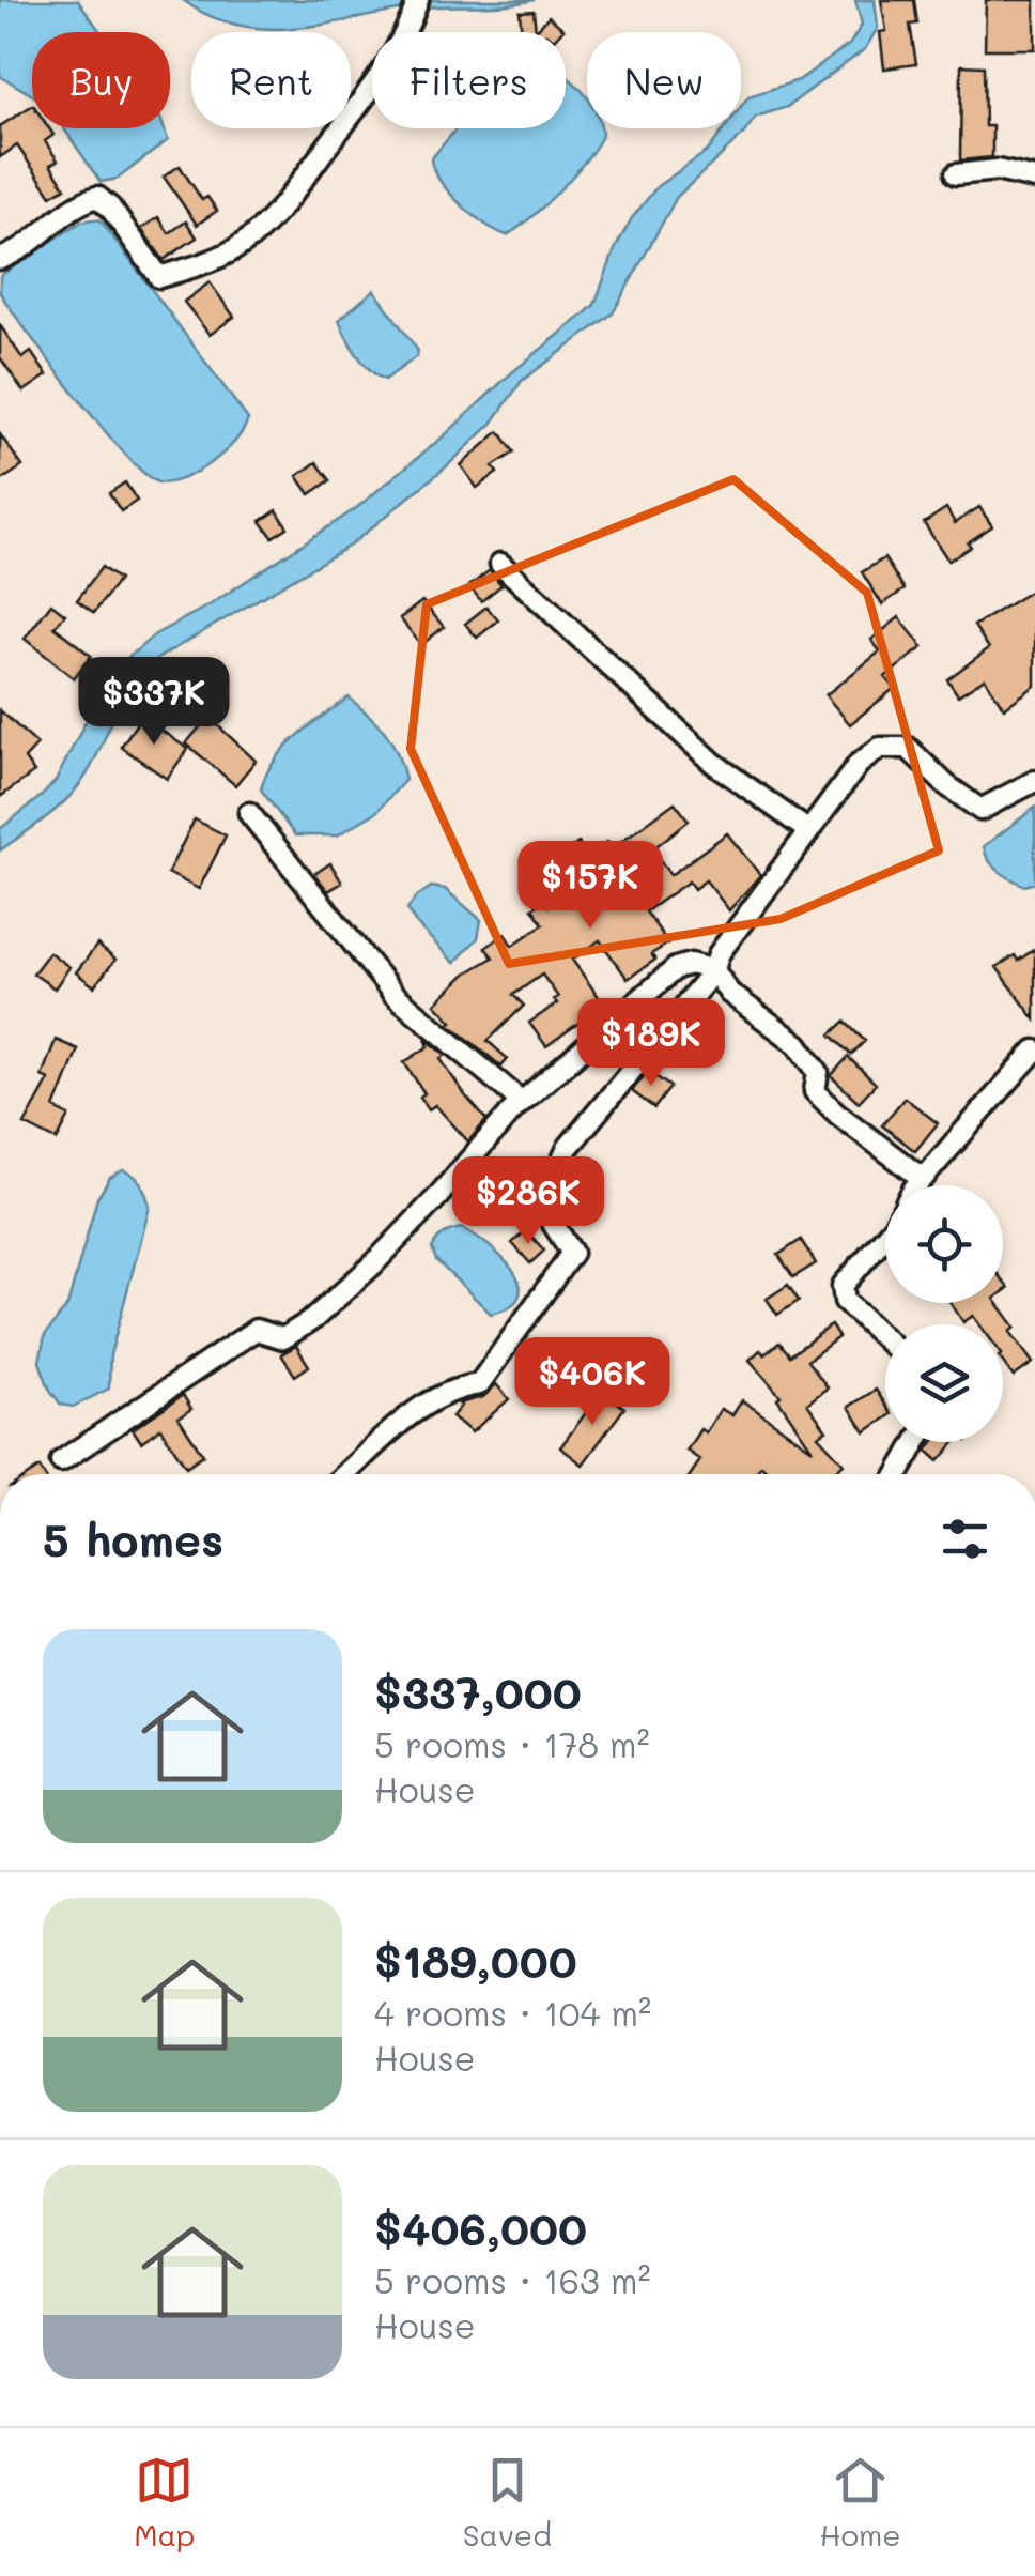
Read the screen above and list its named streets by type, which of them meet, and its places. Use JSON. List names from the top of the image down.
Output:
{
  "page": {
    "chip": [
      "Buy",
      "Rent",
      "Filters",
      "New"
    ],
    "price": [
      "$337K",
      "$157K",
      "$189K",
      "$286K",
      "$406K"
    ],
    "heading": "5 homes",
    "list": [
      {
        "name": "$337,000",
        "note": "5 rooms · 178 m² · House"
      },
      {
        "name": "$189,000",
        "note": "4 rooms · 104 m² · House"
      },
      {
        "name": "$406,000",
        "note": "5 rooms · 163 m² · House"
      }
    ],
    "tabs": ["Map", "Saved", "Home"]
  }
}
